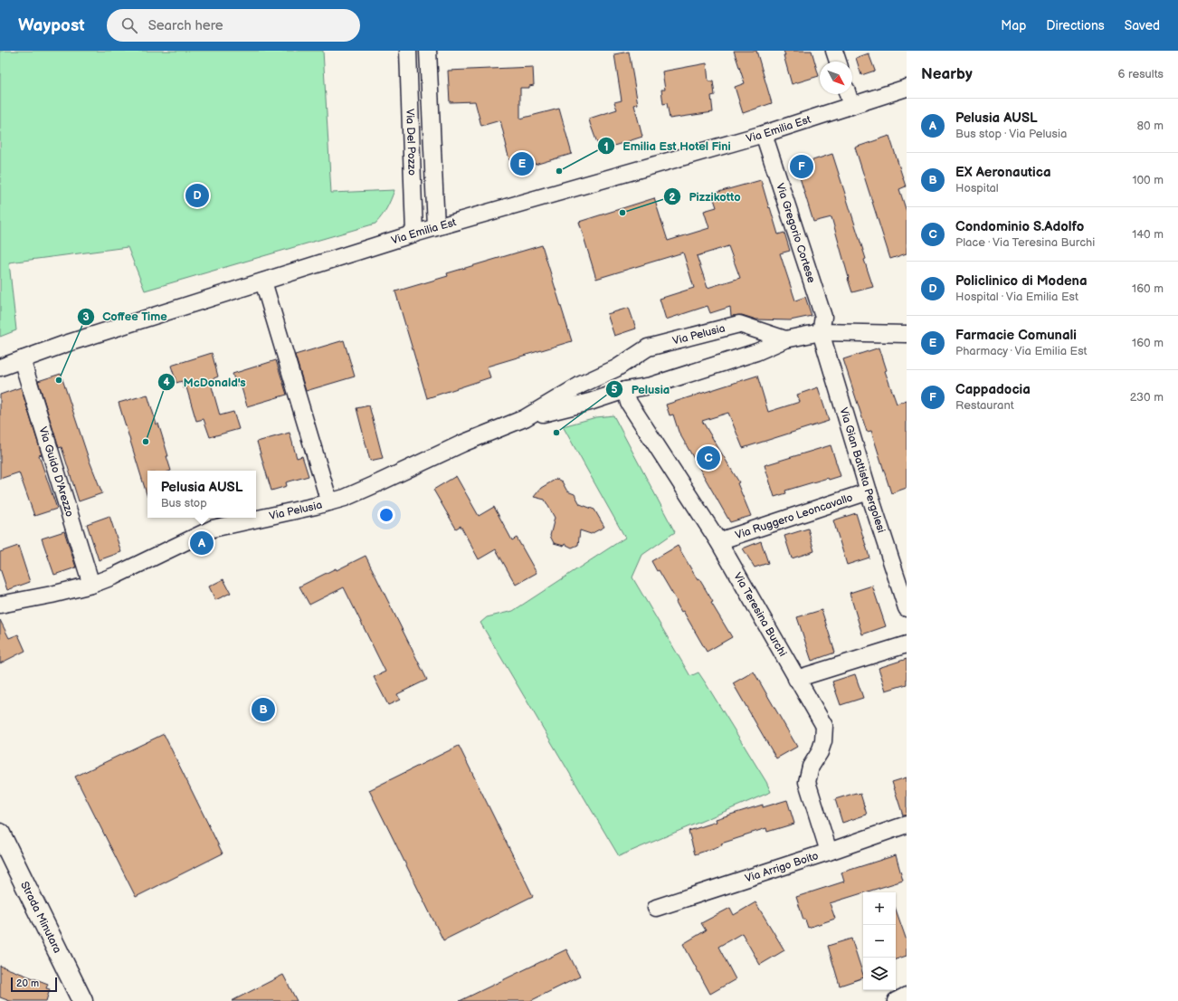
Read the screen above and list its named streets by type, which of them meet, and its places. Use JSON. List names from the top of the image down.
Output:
{
  "streets": {
    "main road": ["Strada Minutara"],
    "street": [
      "Via Emilia Est",
      "Via Del Pozzo",
      "Via Gregorio Cortese",
      "Via Pelusia",
      "Via Gian Battista Pergolesi",
      "Via Guido D'Arezzo",
      "Via Ruggero Leoncavallo",
      "Via Teresina Burchi",
      "Via Arrigo Boito"
    ]
  },
  "crossings": [
    ["Via Emilia Est", "Via Del Pozzo"],
    ["Via Emilia Est", "Via Gregorio Cortese"],
    ["Via Emilia Est", "Via Guido D'Arezzo"],
    ["Via Gregorio Cortese", "Via Pelusia"],
    ["Via Gregorio Cortese", "Via Gian Battista Pergolesi"],
    ["Via Pelusia", "Via Gian Battista Pergolesi"],
    ["Via Pelusia", "Via Guido D'Arezzo"],
    ["Via Pelusia", "Via Teresina Burchi"],
    ["Via Gian Battista Pergolesi", "Via Ruggero Leoncavallo"],
    ["Via Ruggero Leoncavallo", "Via Teresina Burchi"],
    ["Via Teresina Burchi", "Via Arrigo Boito"]
  ],
  "places": [
    "Emilia Est Hotel Fini",
    "Pizzikotto",
    "Coffee Time",
    "Pelusia",
    "McDonald's"
  ],
  "scale_bar": "20 m",
  "north": "bottom right",
  "page": {
    "header": "Waypost",
    "search": "Search here",
    "nav": ["Map", "Directions", "Saved"],
    "heading": ["Nearby", "6 results"],
    "list": [
      {
        "mark": "A",
        "name": "Pelusia AUSL",
        "note": "Bus stop · Via Pelusia",
        "value": "80 m"
      },
      {
        "mark": "B",
        "name": "EX Aeronautica",
        "note": "Hospital",
        "value": "100 m"
      },
      {
        "mark": "C",
        "name": "Condominio S.Adolfo",
        "note": "Place · Via Teresina Burchi",
        "value": "140 m"
      },
      {
        "mark": "D",
        "name": "Policlinico di Modena",
        "note": "Hospital · Via Emilia Est",
        "value": "160 m"
      },
      {
        "mark": "E",
        "name": "Farmacie Comunali",
        "note": "Pharmacy · Via Emilia Est",
        "value": "160 m"
      },
      {
        "mark": "F",
        "name": "Cappadocia",
        "note": "Restaurant",
        "value": "230 m"
      }
    ],
    "pins": [
      "E",
      "F",
      "D",
      "C",
      "A",
      "B"
    ],
    "popup": ["Pelusia AUSL", "Bus stop"],
    "map_buttons": ["+", "−"],
    "scale": "20 m"
  }
}
